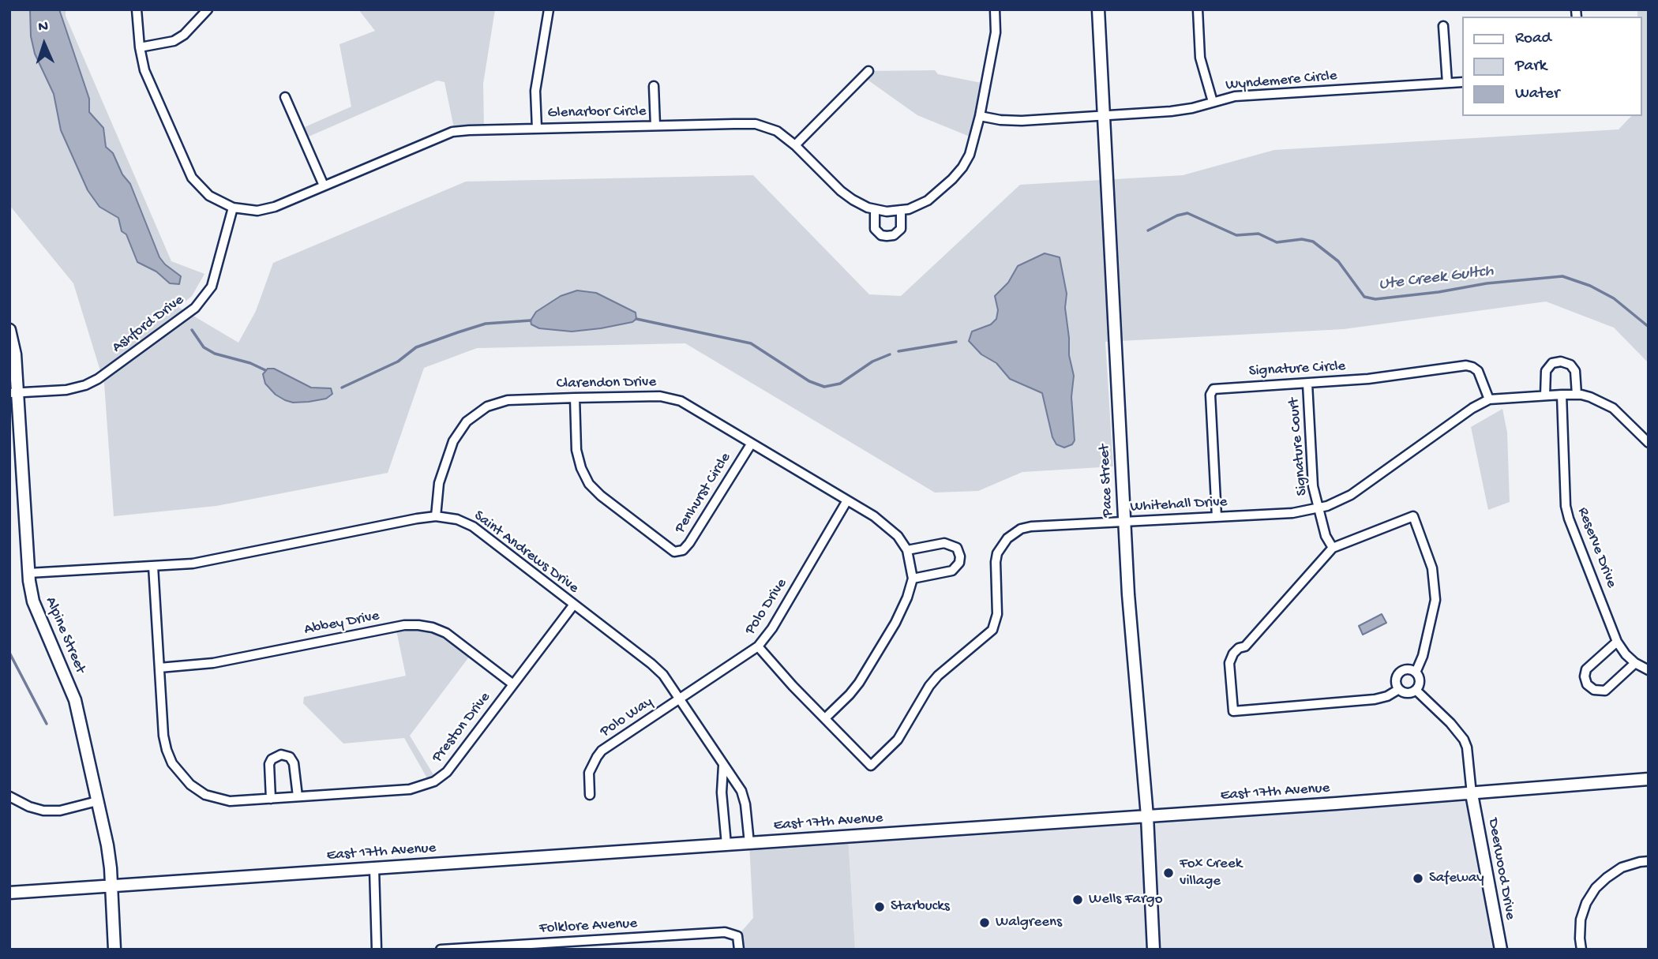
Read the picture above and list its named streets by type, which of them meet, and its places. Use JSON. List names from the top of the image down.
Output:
{
  "streets": {
    "main road": [
      "Pace Street",
      "Alpine Street",
      "East 17th Avenue",
      "Deerwood Drive"
    ],
    "street": [
      "Wyndemere Circle",
      "Glenarbor Circle",
      "Ashford Drive",
      "Signature Circle",
      "Clarendon Drive",
      "Signature Court",
      "Penhurst Circle",
      "Whitehall Drive",
      "Reserve Drive",
      "Saint Andrews Drive",
      "Polo Drive",
      "Abbey Drive",
      "Polo Way",
      "Preston Drive",
      "Folklore Avenue"
    ]
  },
  "crossings": [
    ["Wyndemere Circle", "Glenarbor Circle"],
    ["Wyndemere Circle", "Pace Street"],
    ["Glenarbor Circle", "Ashford Drive"],
    ["Ashford Drive", "Alpine Street"],
    ["Signature Circle", "Signature Court"],
    ["Signature Circle", "Whitehall Drive"],
    ["Clarendon Drive", "Penhurst Circle"],
    ["Clarendon Drive", "Whitehall Drive"],
    ["Clarendon Drive", "Saint Andrews Drive"],
    ["Clarendon Drive", "Polo Drive"],
    ["Signature Court", "Whitehall Drive"],
    ["Pace Street", "Whitehall Drive"],
    ["Pace Street", "East 17th Avenue"],
    ["Whitehall Drive", "Reserve Drive"],
    ["Whitehall Drive", "Polo Drive"],
    ["Saint Andrews Drive", "Polo Drive"],
    ["Saint Andrews Drive", "Alpine Street"],
    ["Saint Andrews Drive", "Polo Way"],
    ["Saint Andrews Drive", "Preston Drive"],
    ["Saint Andrews Drive", "East 17th Avenue"],
    ["Polo Drive", "Polo Way"],
    ["Abbey Drive", "Preston Drive"],
    ["Alpine Street", "East 17th Avenue"],
    ["East 17th Avenue", "Deerwood Drive"]
  ],
  "water": ["Ute Creek Gultch"],
  "places": [
    "Fox Creek village",
    "Safeway",
    "Wells Fargo",
    "Starbucks",
    "Walgreens"
  ],
  "legend": ["Road", "Park", "Water"],
  "north": "top"
}
